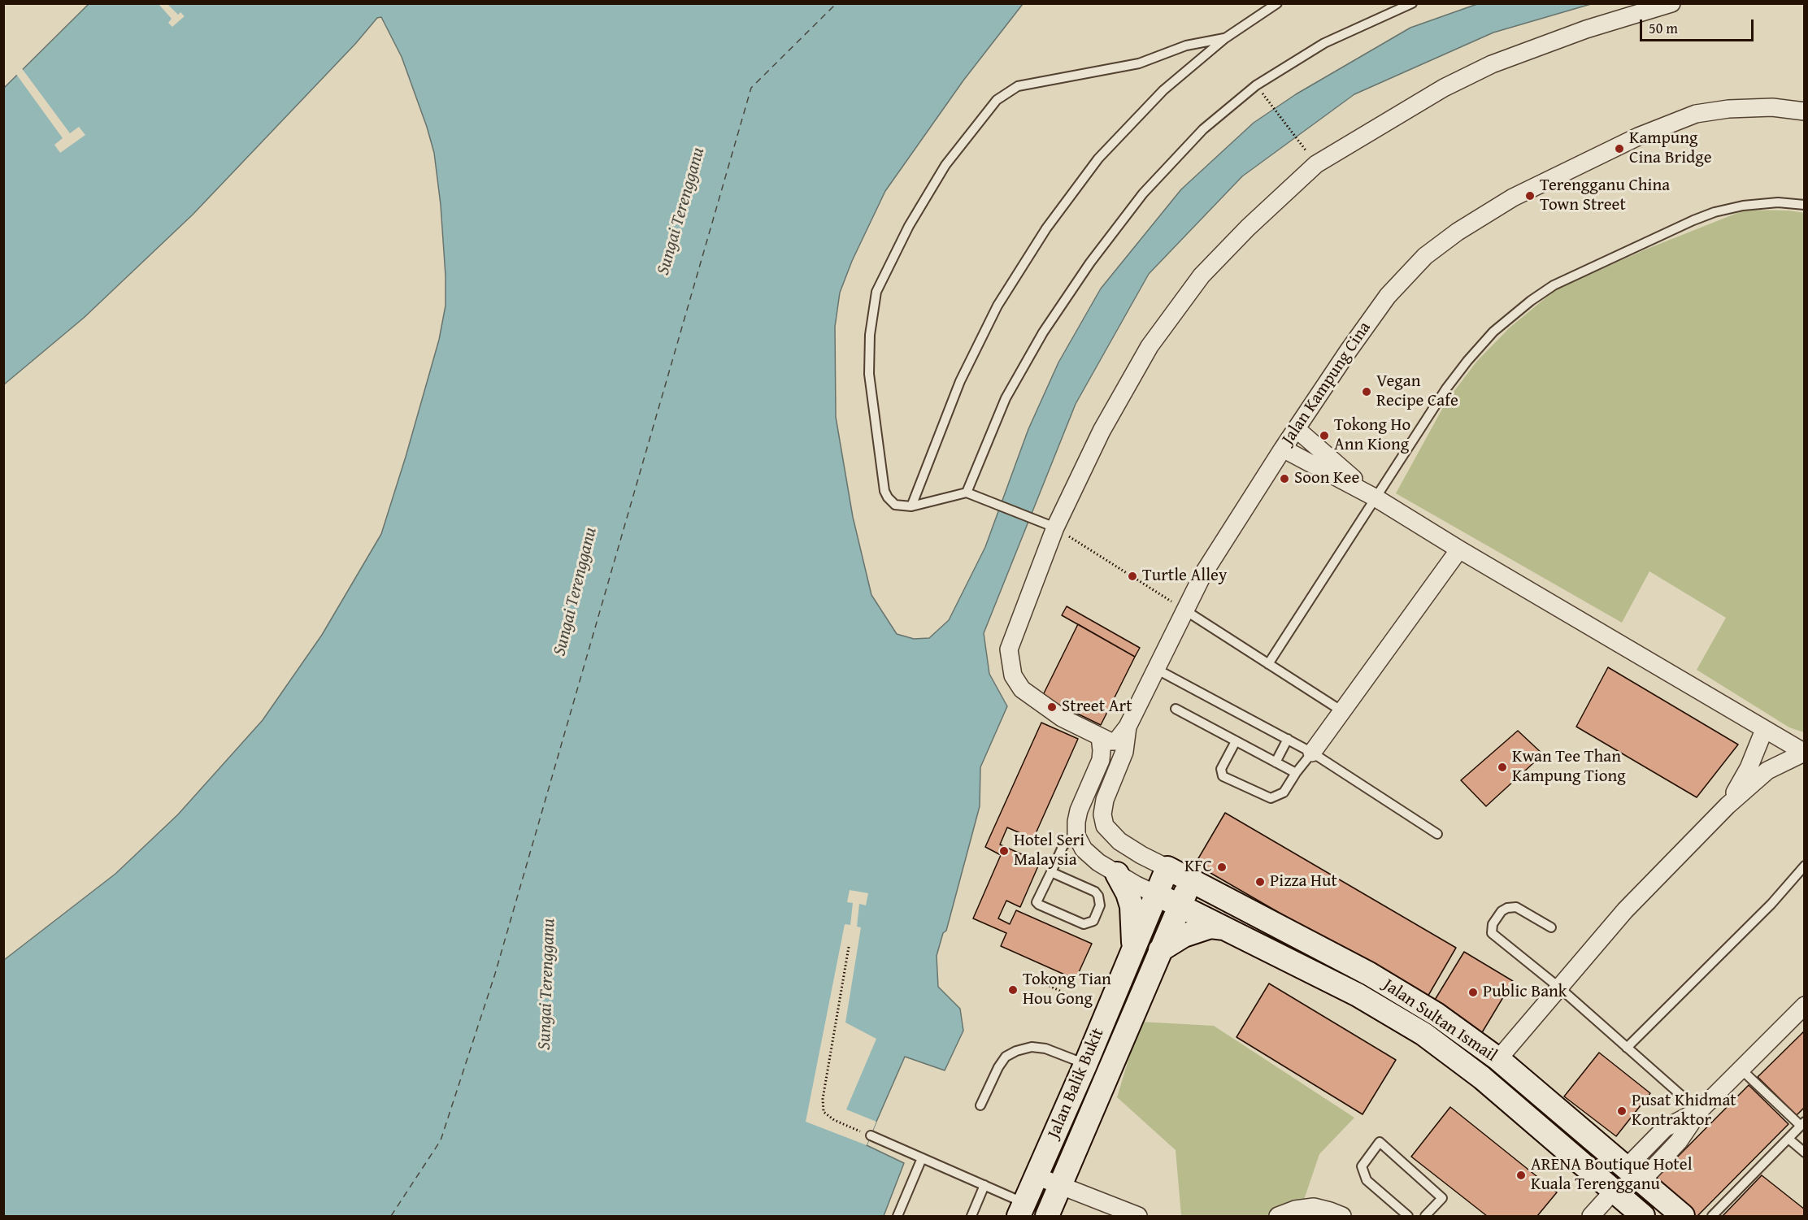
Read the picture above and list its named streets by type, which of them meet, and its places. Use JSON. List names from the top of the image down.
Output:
{
  "streets": {
    "main road": ["Jalan Sultan Ismail", "Jalan Balik Bukit"],
    "street": ["Jalan Kampung Cina"]
  },
  "crossings": [
    ["Jalan Kampung Cina", "Jalan Sultan Ismail"],
    ["Jalan Kampung Cina", "Jalan Balik Bukit"],
    ["Jalan Sultan Ismail", "Jalan Balik Bukit"]
  ],
  "water": ["Sungai Terengganu"],
  "places": [
    "Kampung Cina Bridge",
    "Terengganu China Town Street",
    "Vegan Recipe Cafe",
    "Tokong Ho Ann Kiong",
    "Soon Kee",
    "Turtle Alley",
    "Street Art",
    "Kwan Tee Than Kampung Tiong",
    "Hotel Seri Malaysia",
    "KFC",
    "Pizza Hut",
    "Tokong Tian Hou Gong",
    "Public Bank",
    "Pusat Khidmat Kontraktor",
    "ARENA Boutique Hotel Kuala Terengganu"
  ],
  "scale_bar": "50 m"
}
